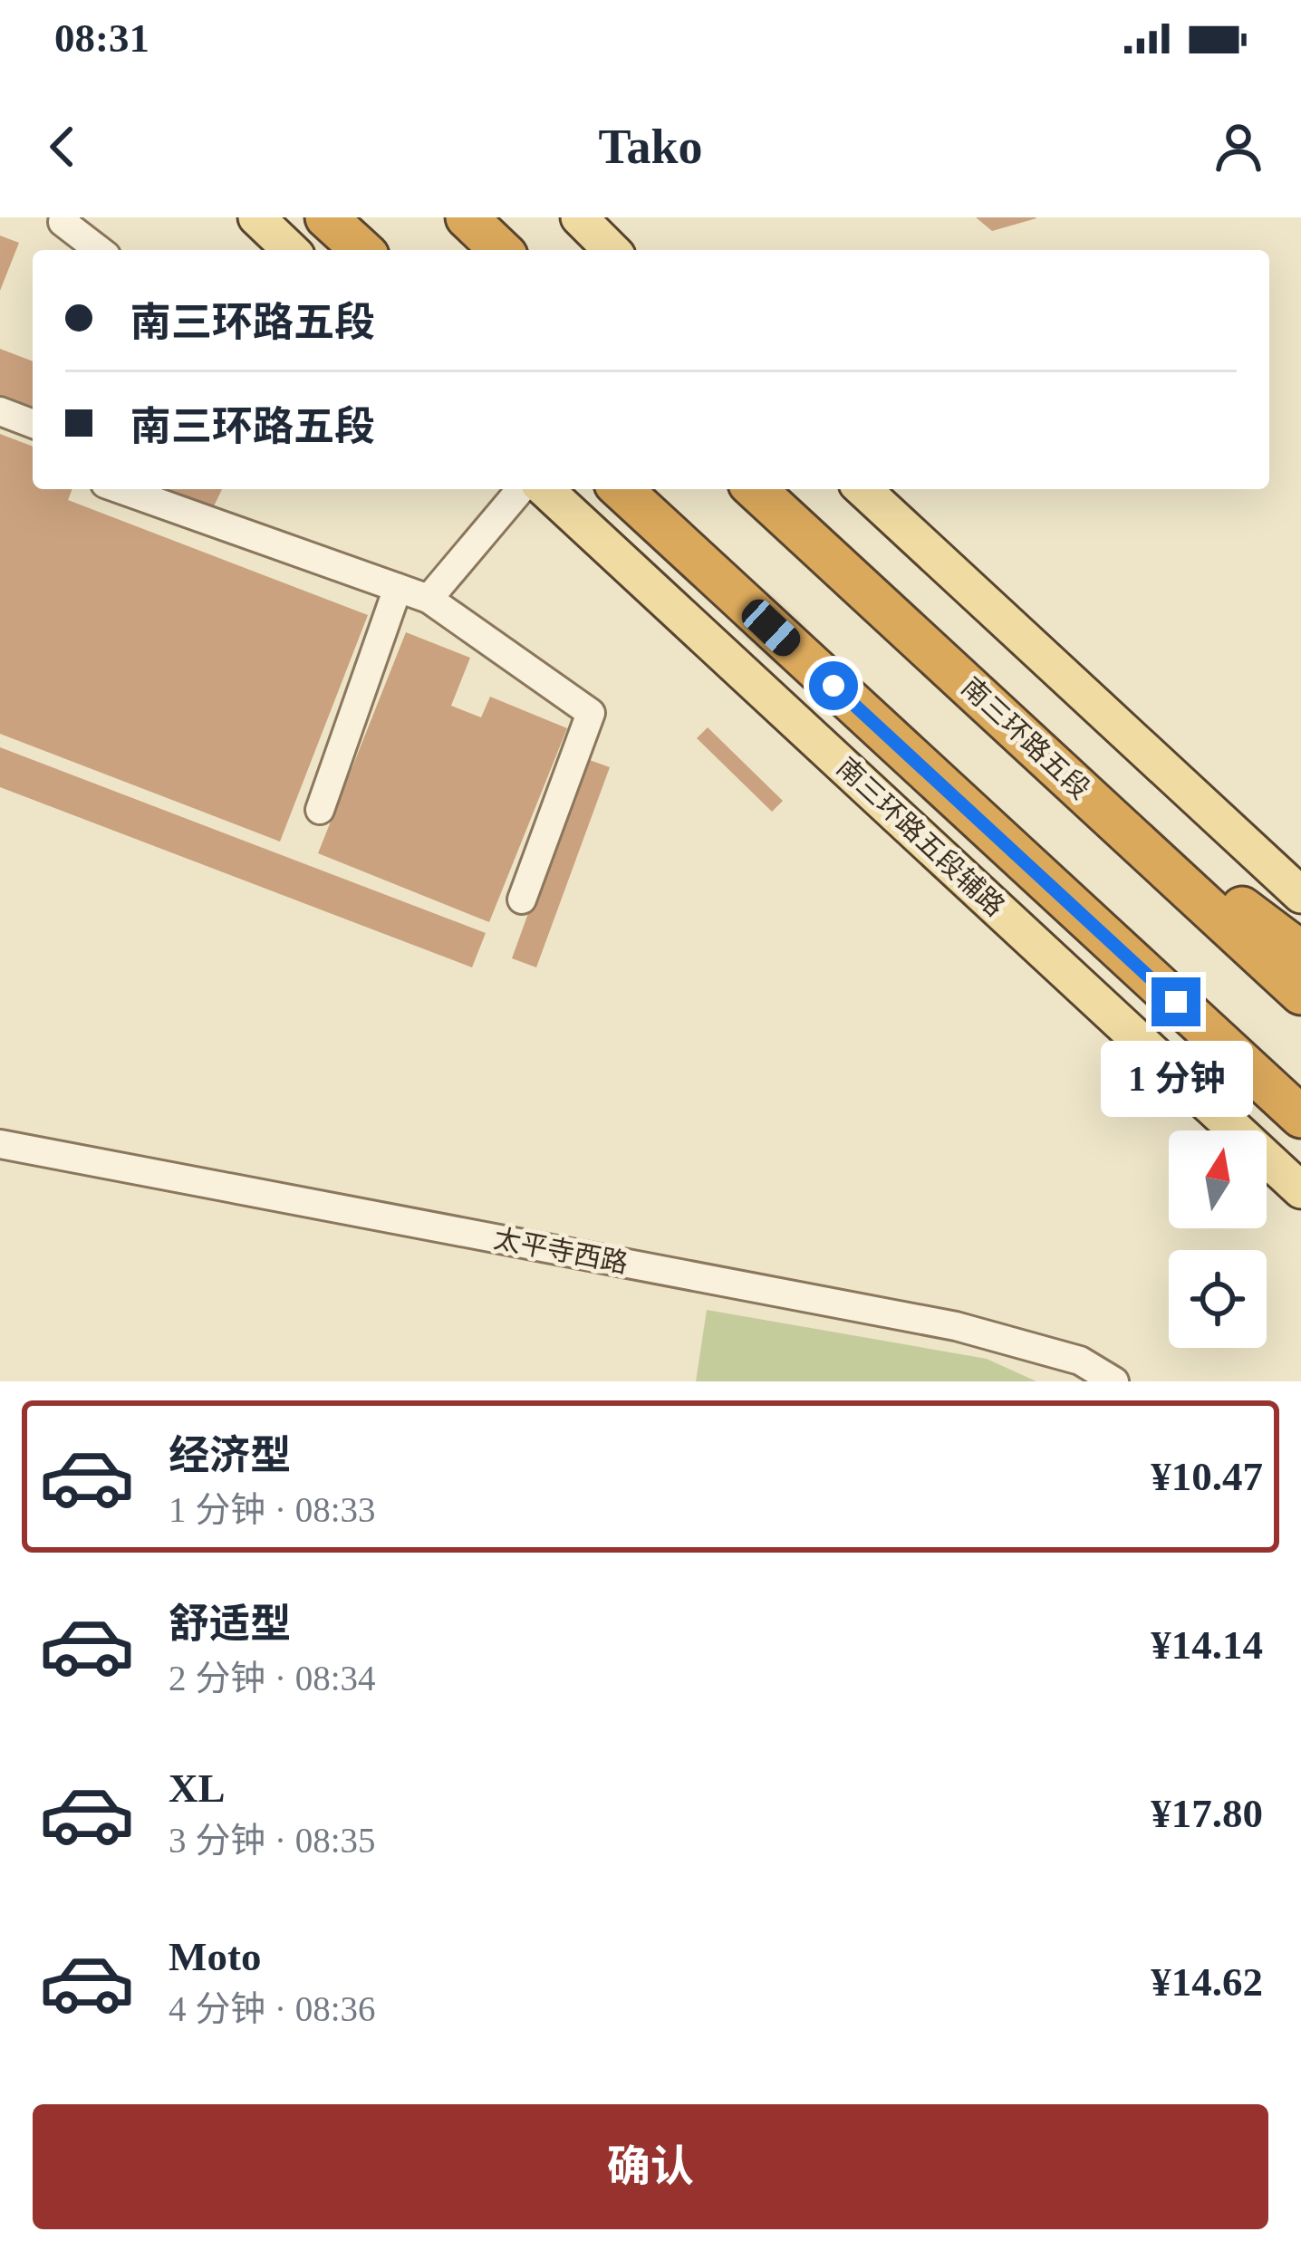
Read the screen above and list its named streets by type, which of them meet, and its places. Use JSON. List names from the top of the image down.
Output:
{
  "streets": {
    "highway": ["南三环路五段"],
    "main road": ["南三环路五段辅路"],
    "street": ["太平寺西路"]
  },
  "north": "top",
  "page": {
    "status": "08:31",
    "header": "Tako",
    "banner": ["南三环路五段", "南三环路五段"],
    "bubble": "1 分钟",
    "list": [
      {
        "name": "经济型",
        "note": "1 分钟 · 08:33",
        "value": "¥10.47"
      },
      {
        "name": "舒适型",
        "note": "2 分钟 · 08:34",
        "value": "¥14.14"
      },
      {
        "name": "XL",
        "note": "3 分钟 · 08:35",
        "value": "¥17.80"
      },
      {
        "name": "Moto",
        "note": "4 分钟 · 08:36",
        "value": "¥14.62"
      }
    ],
    "buttons": "确认"
  }
}
